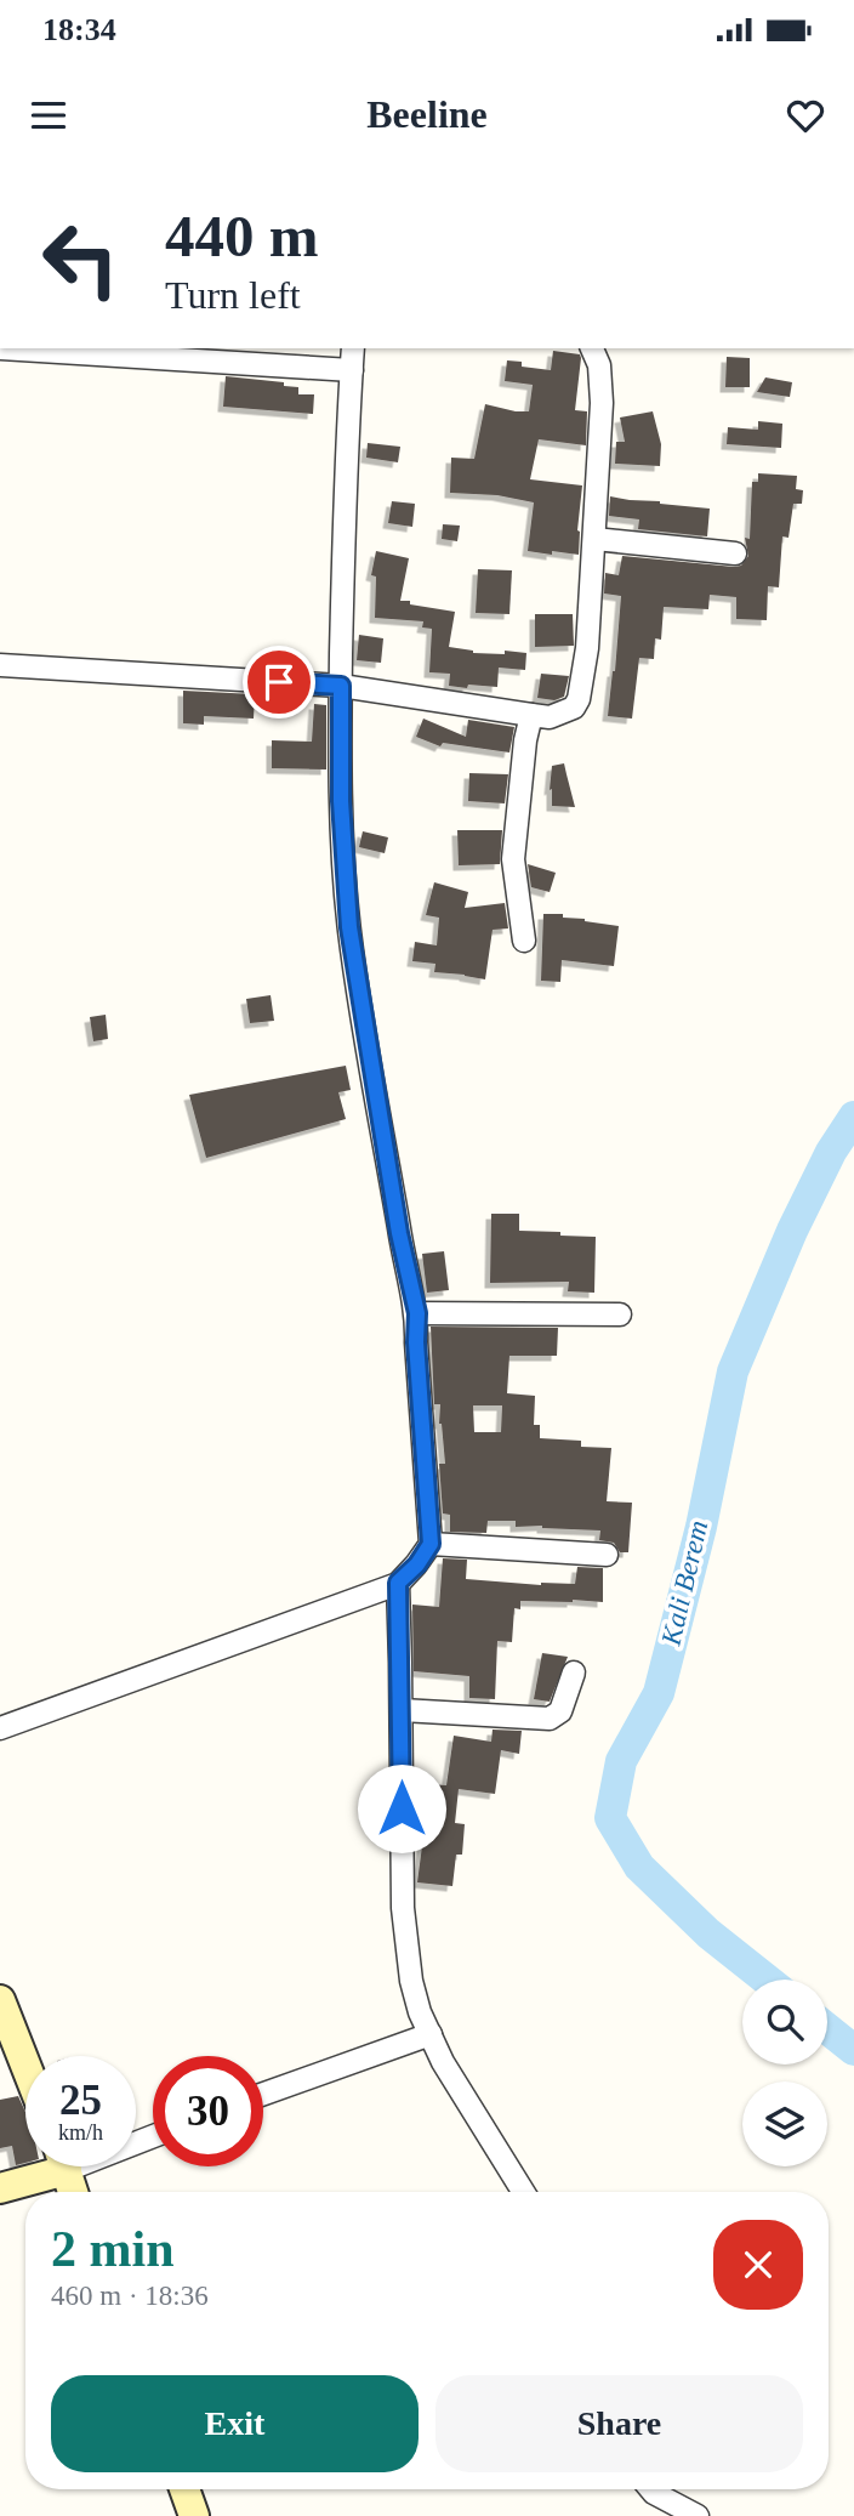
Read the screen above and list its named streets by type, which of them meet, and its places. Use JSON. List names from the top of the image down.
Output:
{
  "water": ["Kali Berem"],
  "page": {
    "status": "18:34",
    "header": "Beeline",
    "turn": ["440 m", "Turn left"],
    "speed": "25 km/h",
    "limit": "30",
    "heading": ["2 min", "460 m · 18:36"],
    "buttons": ["Exit", "Share"]
  }
}
